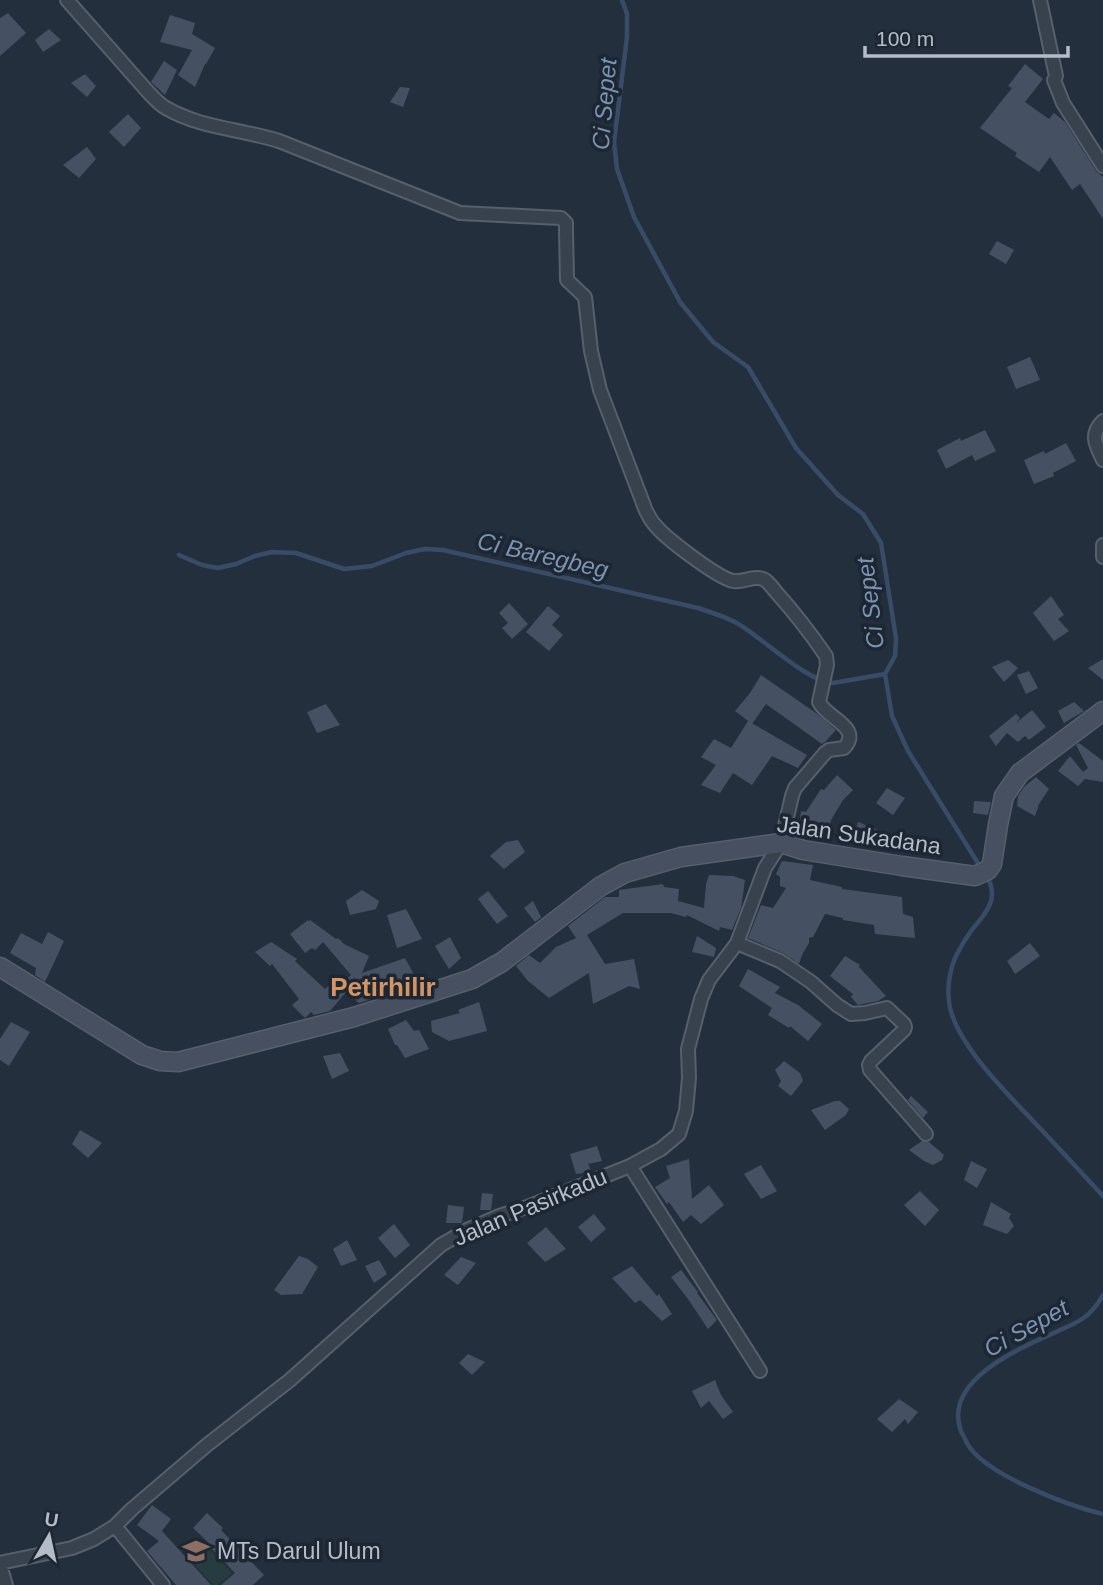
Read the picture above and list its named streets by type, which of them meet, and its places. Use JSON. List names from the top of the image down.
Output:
{
  "streets": {
    "main road": ["Jalan Sukadana"],
    "street": ["Jalan Pasirkadu"]
  },
  "crossings": [
    ["Jalan Sukadana", "Jalan Pasirkadu"]
  ],
  "districts": ["Petirhilir"],
  "water": ["Ci Sepet", "Ci Baregbeg"],
  "places": {
    "school or university": ["MTs Darul Ulum"]
  },
  "scale_bar": "100 m",
  "north": "top"
}
